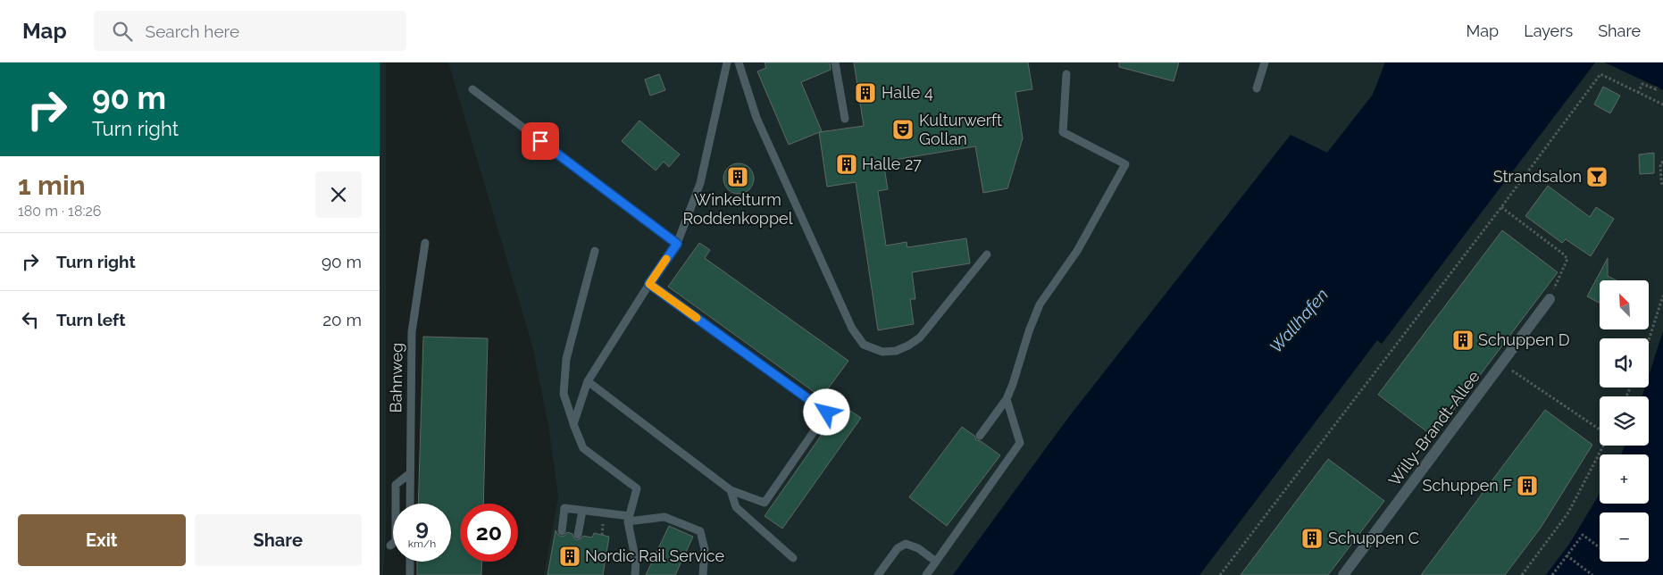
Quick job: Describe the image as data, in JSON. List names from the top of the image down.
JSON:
{
  "streets": {
    "street": ["Willy-Brandt-Allee"],
    "lane": ["Bahnweg"]
  },
  "water": ["Wallhafen"],
  "places": {
    "building": [
      "Halle 4",
      "Halle 27",
      "Winkelturm Roddenkoppel",
      "Schuppen D",
      "Schuppen F",
      "Schuppen C",
      "Nordic Rail Service"
    ],
    "theatre": ["Kulturwerft Gollan"],
    "bar": ["Strandsalon"]
  },
  "north": "top left",
  "page": {
    "header": "Map",
    "search": "Search here",
    "nav": ["Map", "Layers", "Share"],
    "turn": ["90 m", "Turn right"],
    "heading": ["1 min", "180 m · 18:26"],
    "list": [
      {
        "name": "Turn right",
        "value": "90 m"
      },
      {
        "name": "Turn left",
        "value": "20 m"
      }
    ],
    "map_buttons": ["+", "−"],
    "speed": "9 km/h",
    "limit": "20",
    "buttons": ["Exit", "Share"]
  }
}
